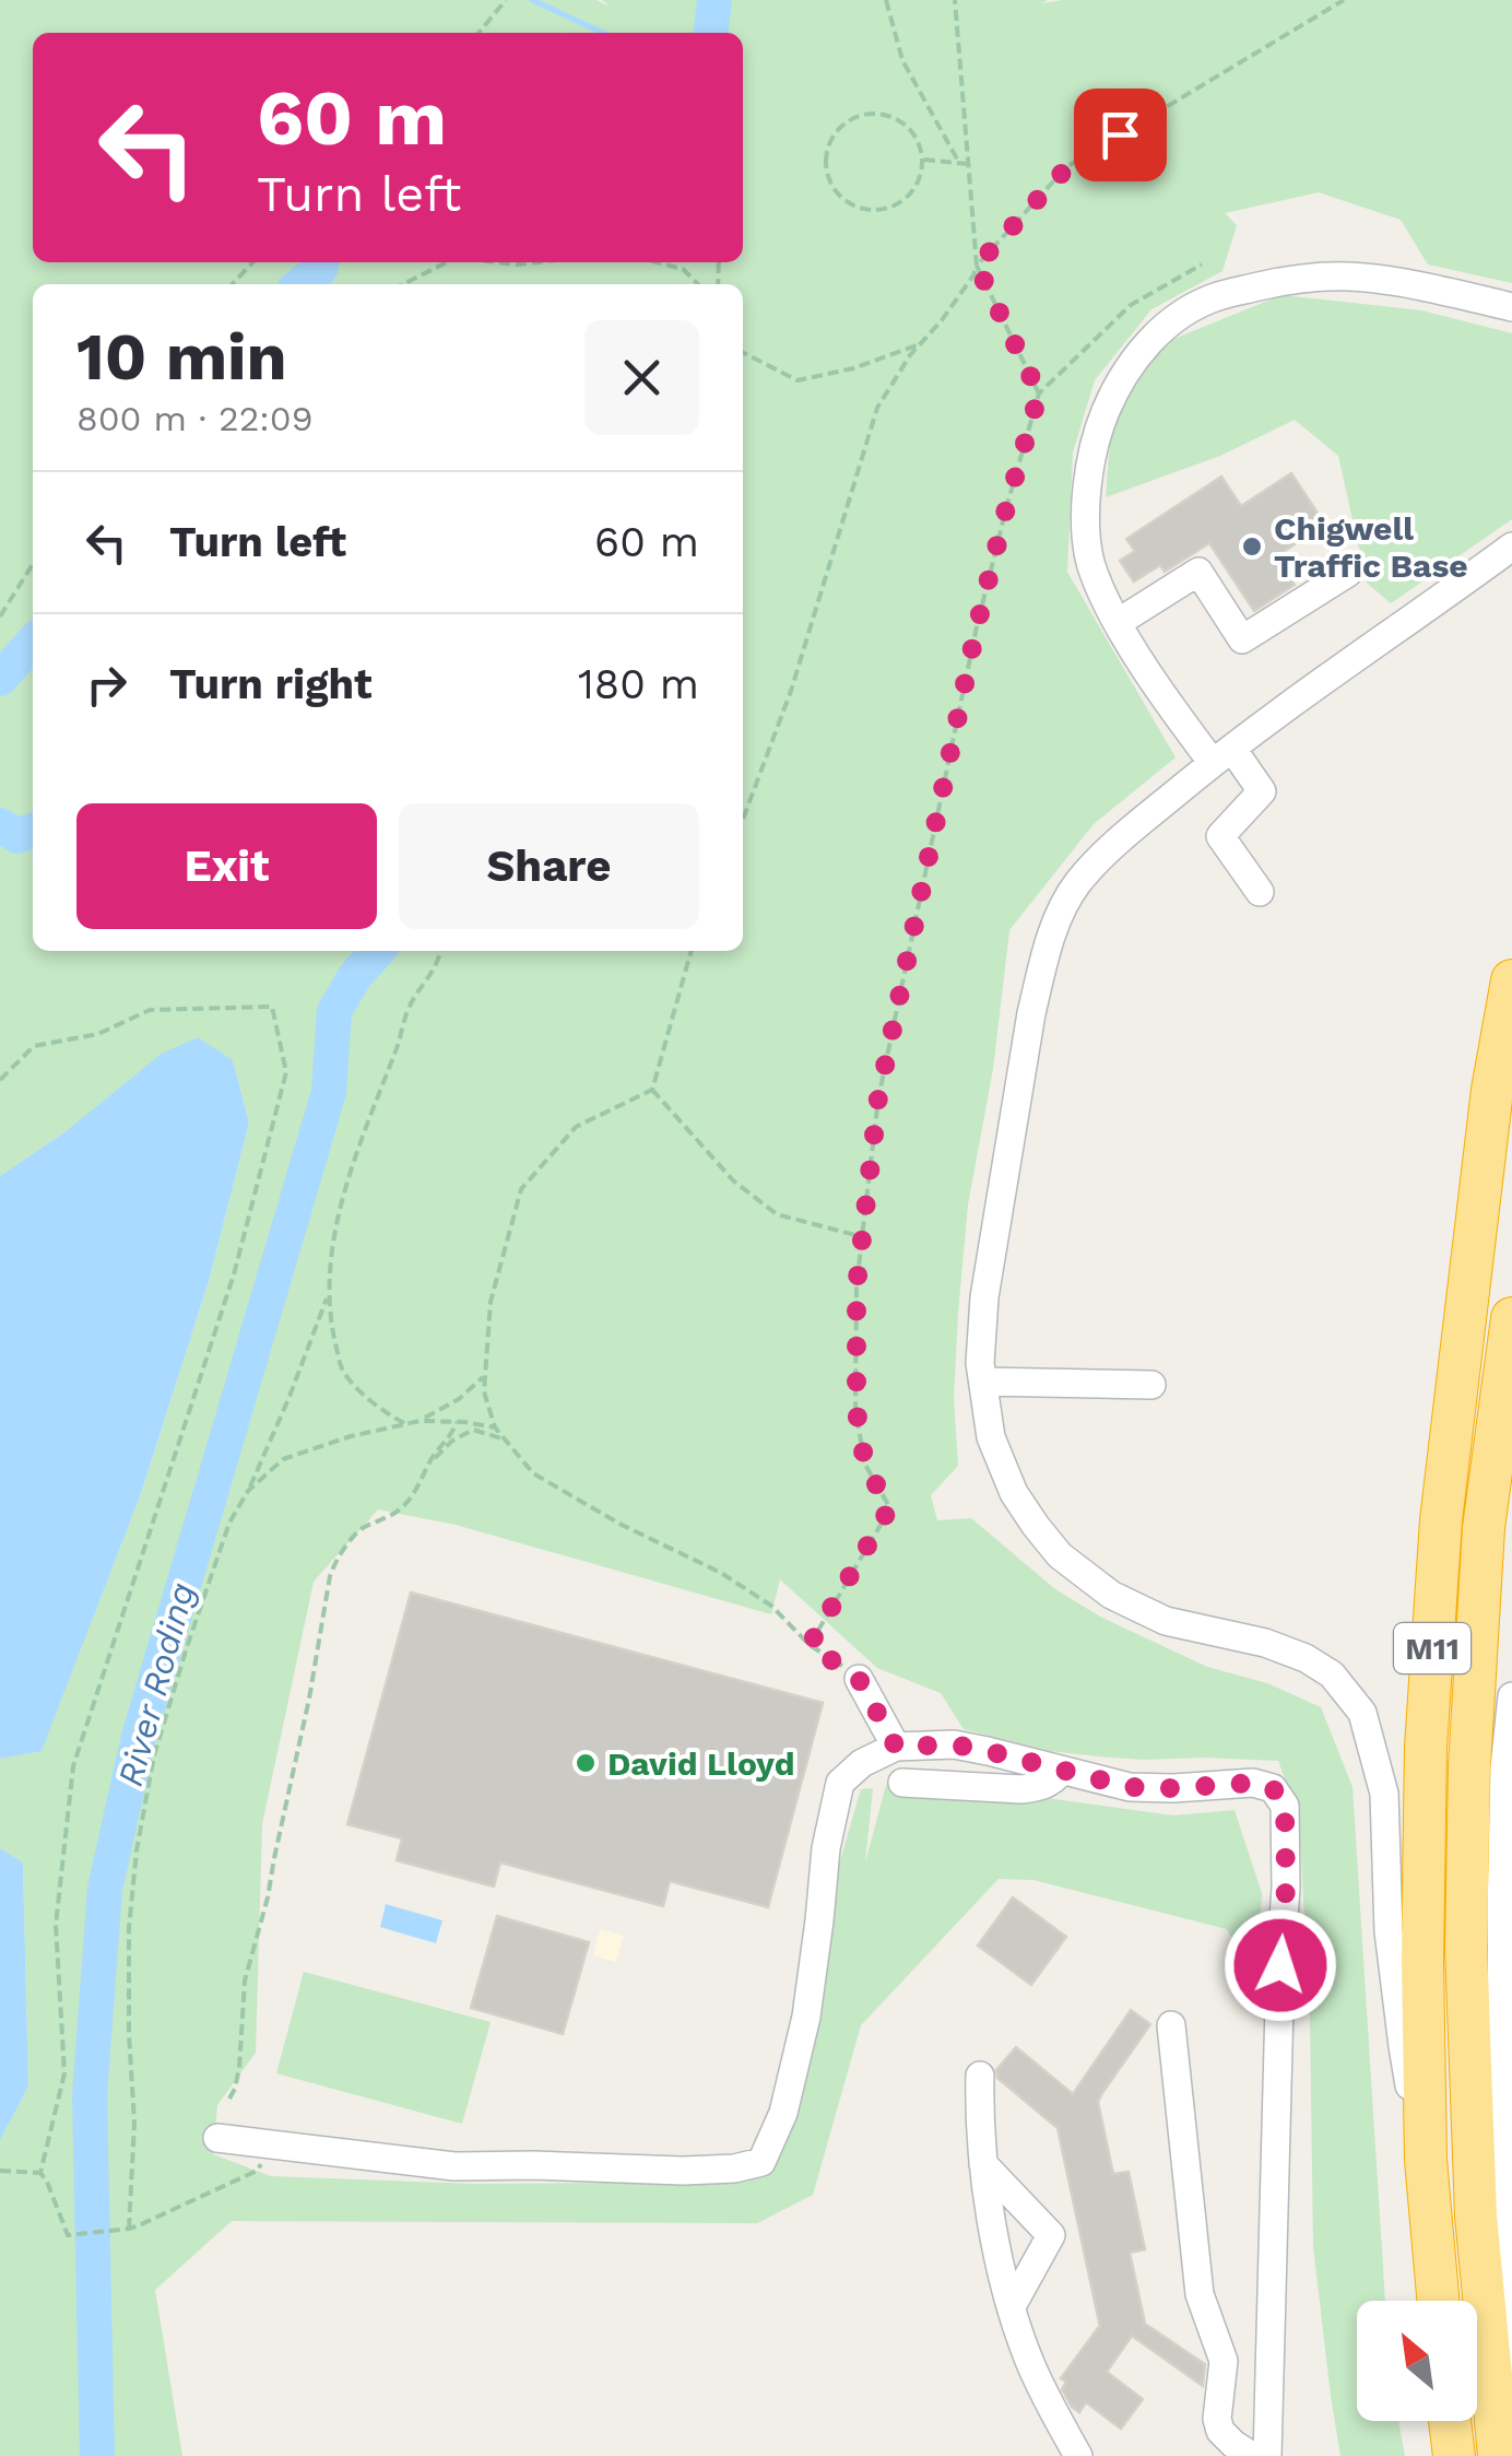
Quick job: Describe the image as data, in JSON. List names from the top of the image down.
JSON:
{
  "streets": {
    "highway": ["M11"]
  },
  "water": ["River Roding"],
  "places": ["Chigwell Traffic Base", "David Lloyd"],
  "north": "top left",
  "page": {
    "turn": ["60 m", "Turn left"],
    "heading": ["10 min", "800 m · 22:09"],
    "list": [
      {
        "name": "Turn left",
        "value": "60 m"
      },
      {
        "name": "Turn right",
        "value": "180 m"
      }
    ],
    "buttons": ["Exit", "Share"]
  }
}
